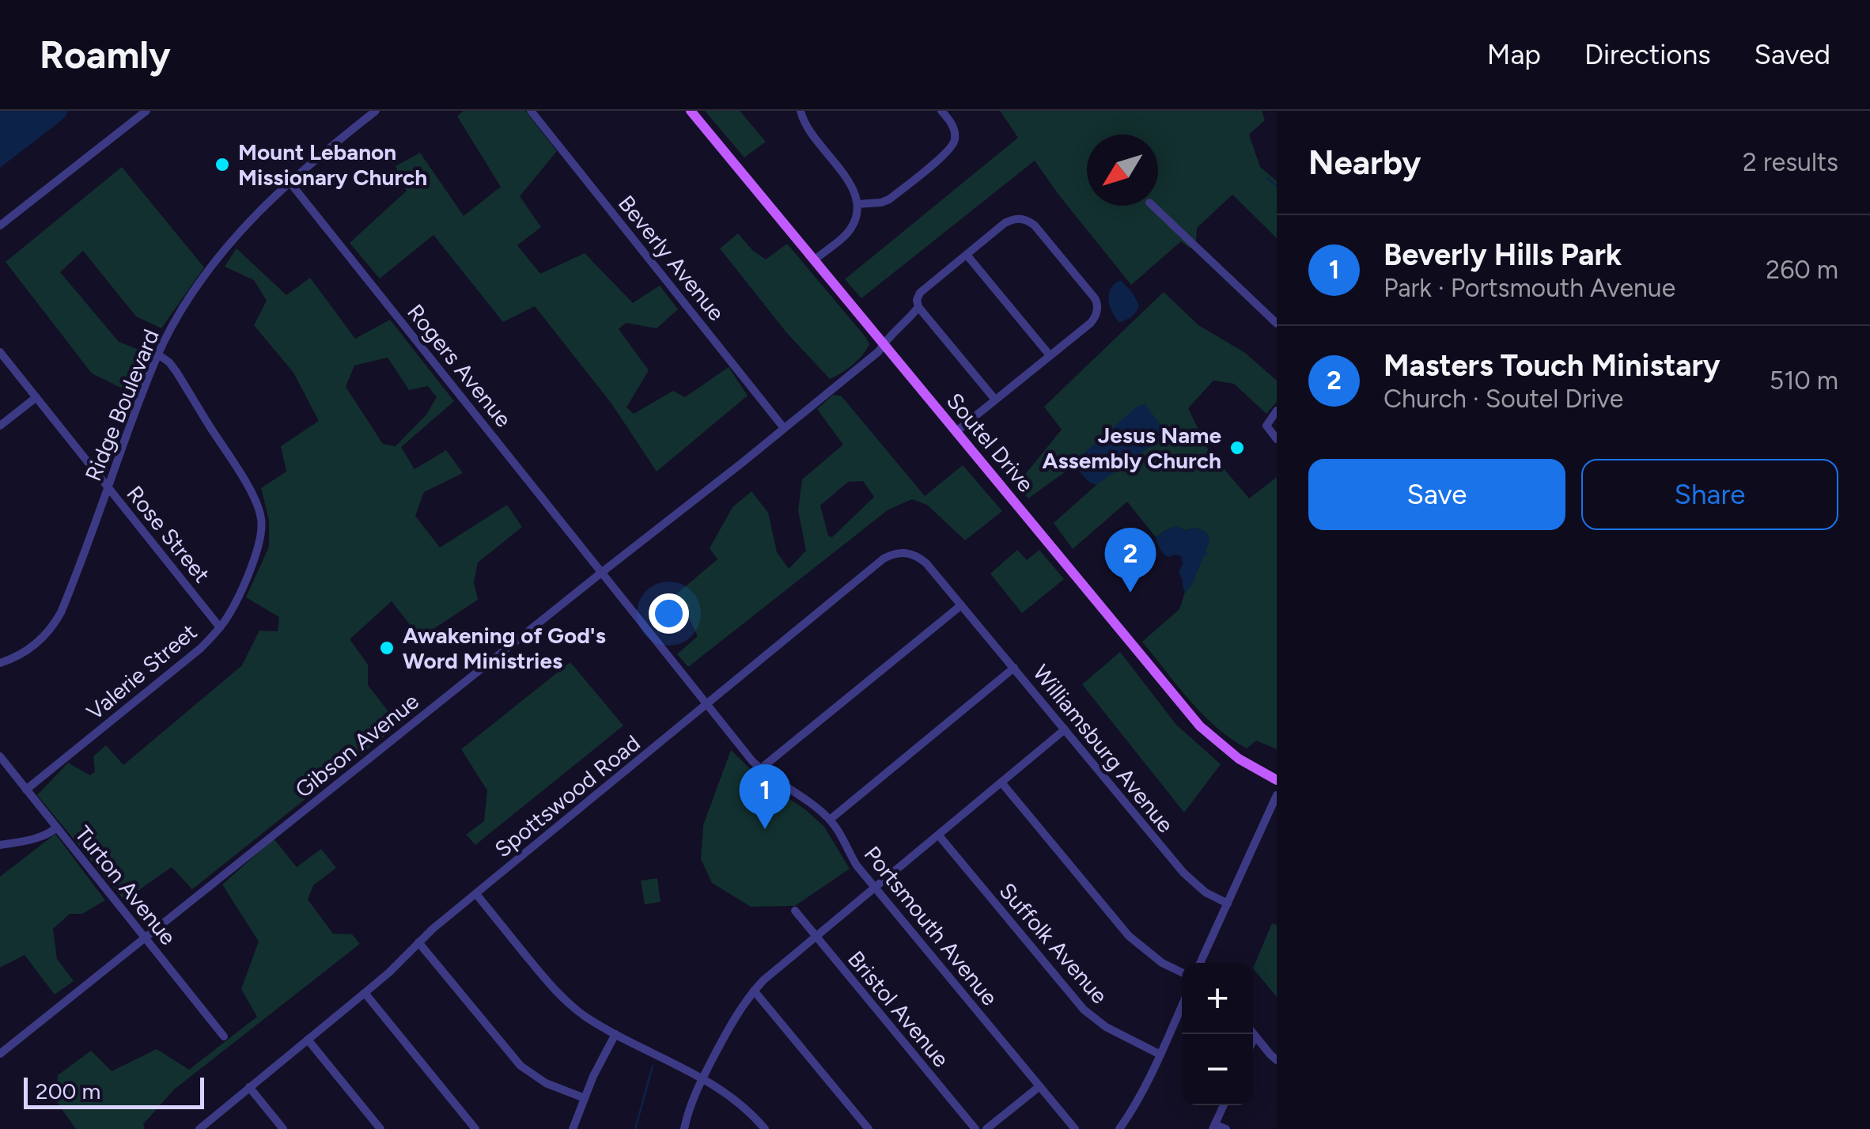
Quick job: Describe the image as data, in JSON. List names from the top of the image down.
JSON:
{
  "streets": {
    "main road": ["Soutel Drive"],
    "street": [
      "Beverly Avenue",
      "Rogers Avenue",
      "Ridge Boulevard",
      "Rose Street",
      "Valerie Street",
      "Gibson Avenue",
      "Williamsburg Avenue",
      "Spottswood Road",
      "Turton Avenue",
      "Portsmouth Avenue",
      "Suffolk Avenue",
      "Bristol Avenue"
    ]
  },
  "crossings": [
    ["Beverly Avenue", "Gibson Avenue"],
    ["Rogers Avenue", "Ridge Boulevard"],
    ["Rogers Avenue", "Gibson Avenue"],
    ["Rogers Avenue", "Portsmouth Avenue"],
    ["Ridge Boulevard", "Rose Street"],
    ["Ridge Boulevard", "Valerie Street"],
    ["Soutel Drive", "Gibson Avenue"],
    ["Rose Street", "Valerie Street"],
    ["Valerie Street", "Turton Avenue"],
    ["Gibson Avenue", "Turton Avenue"],
    ["Gibson Avenue", "Portsmouth Avenue"],
    ["Williamsburg Avenue", "Spottswood Road"],
    ["Spottswood Road", "Portsmouth Avenue"]
  ],
  "places": ["Mount Lebanon Missionary Church", "Jesus Name Assembly Church", "Awakening of God's Word Ministries"],
  "scale_bar": "200 m",
  "north": "bottom left",
  "page": {
    "header": "Roamly",
    "nav": ["Map", "Directions", "Saved"],
    "heading": ["Nearby", "2 results"],
    "list": [
      {
        "mark": "1",
        "name": "Beverly Hills Park",
        "note": "Park · Portsmouth Avenue",
        "value": "260 m"
      },
      {
        "mark": "2",
        "name": "Masters Touch Ministary",
        "note": "Church · Soutel Drive",
        "value": "510 m"
      }
    ],
    "buttons": ["Save", "Share"],
    "pins": ["2", "1"],
    "map_buttons": ["+", "−"],
    "scale": "200 m"
  }
}
